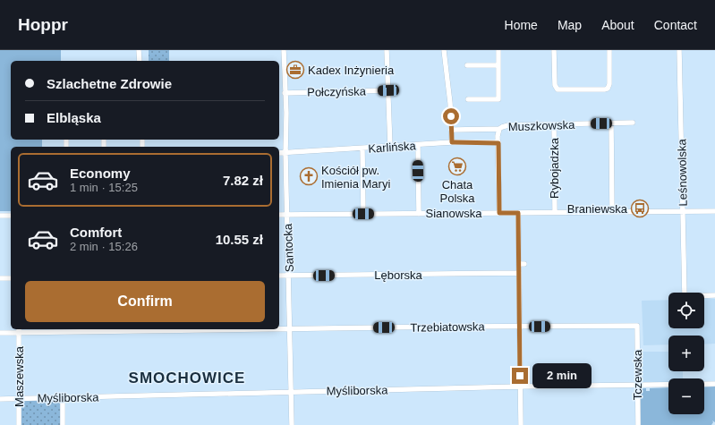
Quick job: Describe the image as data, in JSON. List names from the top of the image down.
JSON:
{
  "streets": {
    "street": [
      "Połczyńska",
      "Muszkowska",
      "Karlińska",
      "Rybojadzka",
      "Leśnowolska",
      "Sianowska",
      "Santocka",
      "Lęborska",
      "Trzebiatowska",
      "Tczewska",
      "Maszewska",
      "Myśliborska"
    ]
  },
  "crossings": [
    ["Połczyńska", "Santocka"],
    ["Muszkowska", "Rybojadzka"],
    ["Karlińska", "Santocka"],
    ["Rybojadzka", "Sianowska"],
    ["Leśnowolska", "Sianowska"],
    ["Sianowska", "Santocka"],
    ["Santocka", "Lęborska"],
    ["Santocka", "Trzebiatowska"],
    ["Santocka", "Myśliborska"],
    ["Trzebiatowska", "Tczewska"],
    ["Trzebiatowska", "Maszewska"],
    ["Tczewska", "Myśliborska"],
    ["Maszewska", "Myśliborska"]
  ],
  "districts": ["SMOCHOWICE"],
  "places": {
    "office": ["Kadex Inżynieria"],
    "supermarket": ["Chata Polska"],
    "church": ["Kościół pw. Imienia Maryi"],
    "bus stop": ["Braniewska"]
  },
  "page": {
    "header": "Hoppr",
    "nav": [
      "Home",
      "Map",
      "About",
      "Contact"
    ],
    "banner": ["Szlachetne Zdrowie", "Elbląska"],
    "list": [
      {
        "name": "Economy",
        "note": "1 min · 15:25",
        "value": "7.82 zł"
      },
      {
        "name": "Comfort",
        "note": "2 min · 15:26",
        "value": "10.55 zł"
      }
    ],
    "buttons": "Confirm",
    "map_buttons": ["+", "−"],
    "bubble": "2 min"
  }
}
